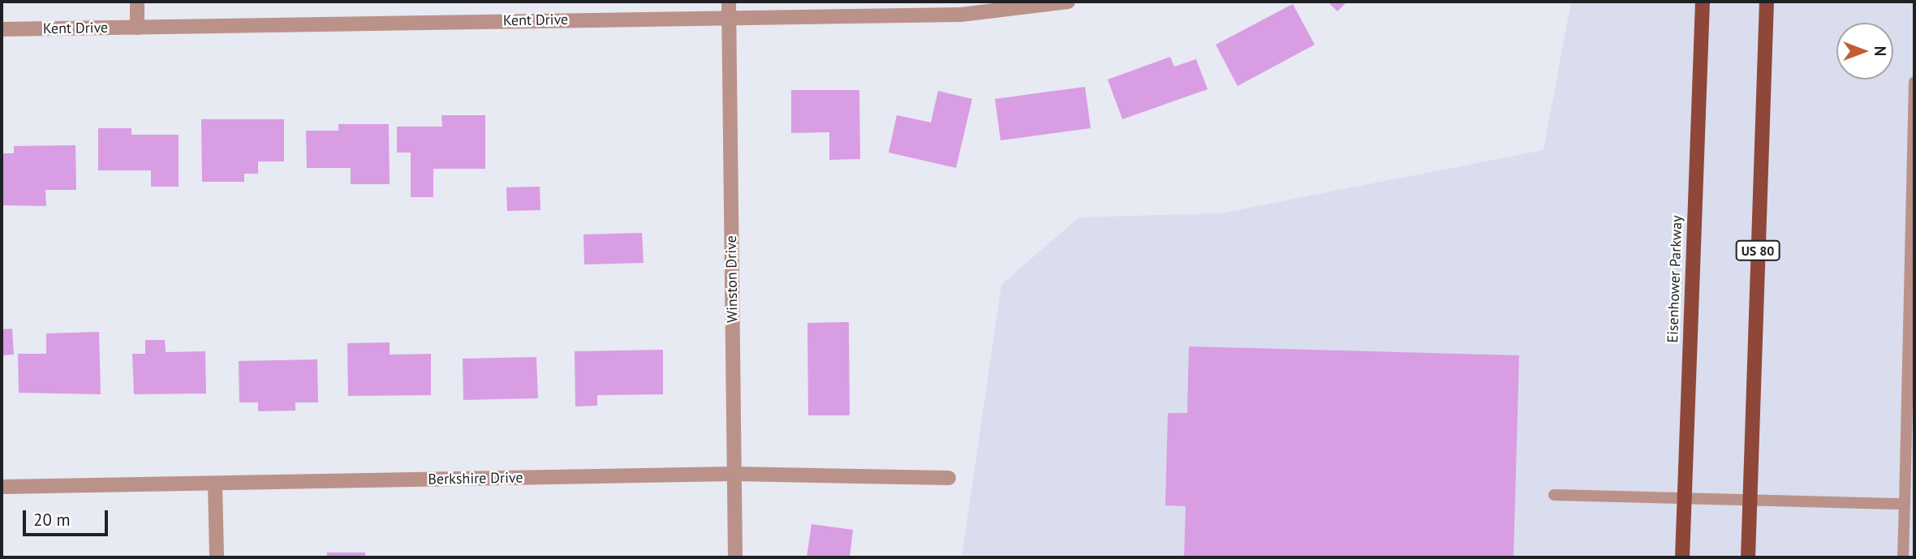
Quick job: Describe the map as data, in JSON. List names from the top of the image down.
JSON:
{
  "streets": {
    "main road": ["US 80", "Eisenhower Parkway"],
    "street": ["Kent Drive", "Winston Drive", "Berkshire Drive"]
  },
  "crossings": [
    ["Kent Drive", "Winston Drive"],
    ["Winston Drive", "Berkshire Drive"]
  ],
  "scale_bar": "20 m",
  "north": "right"
}
